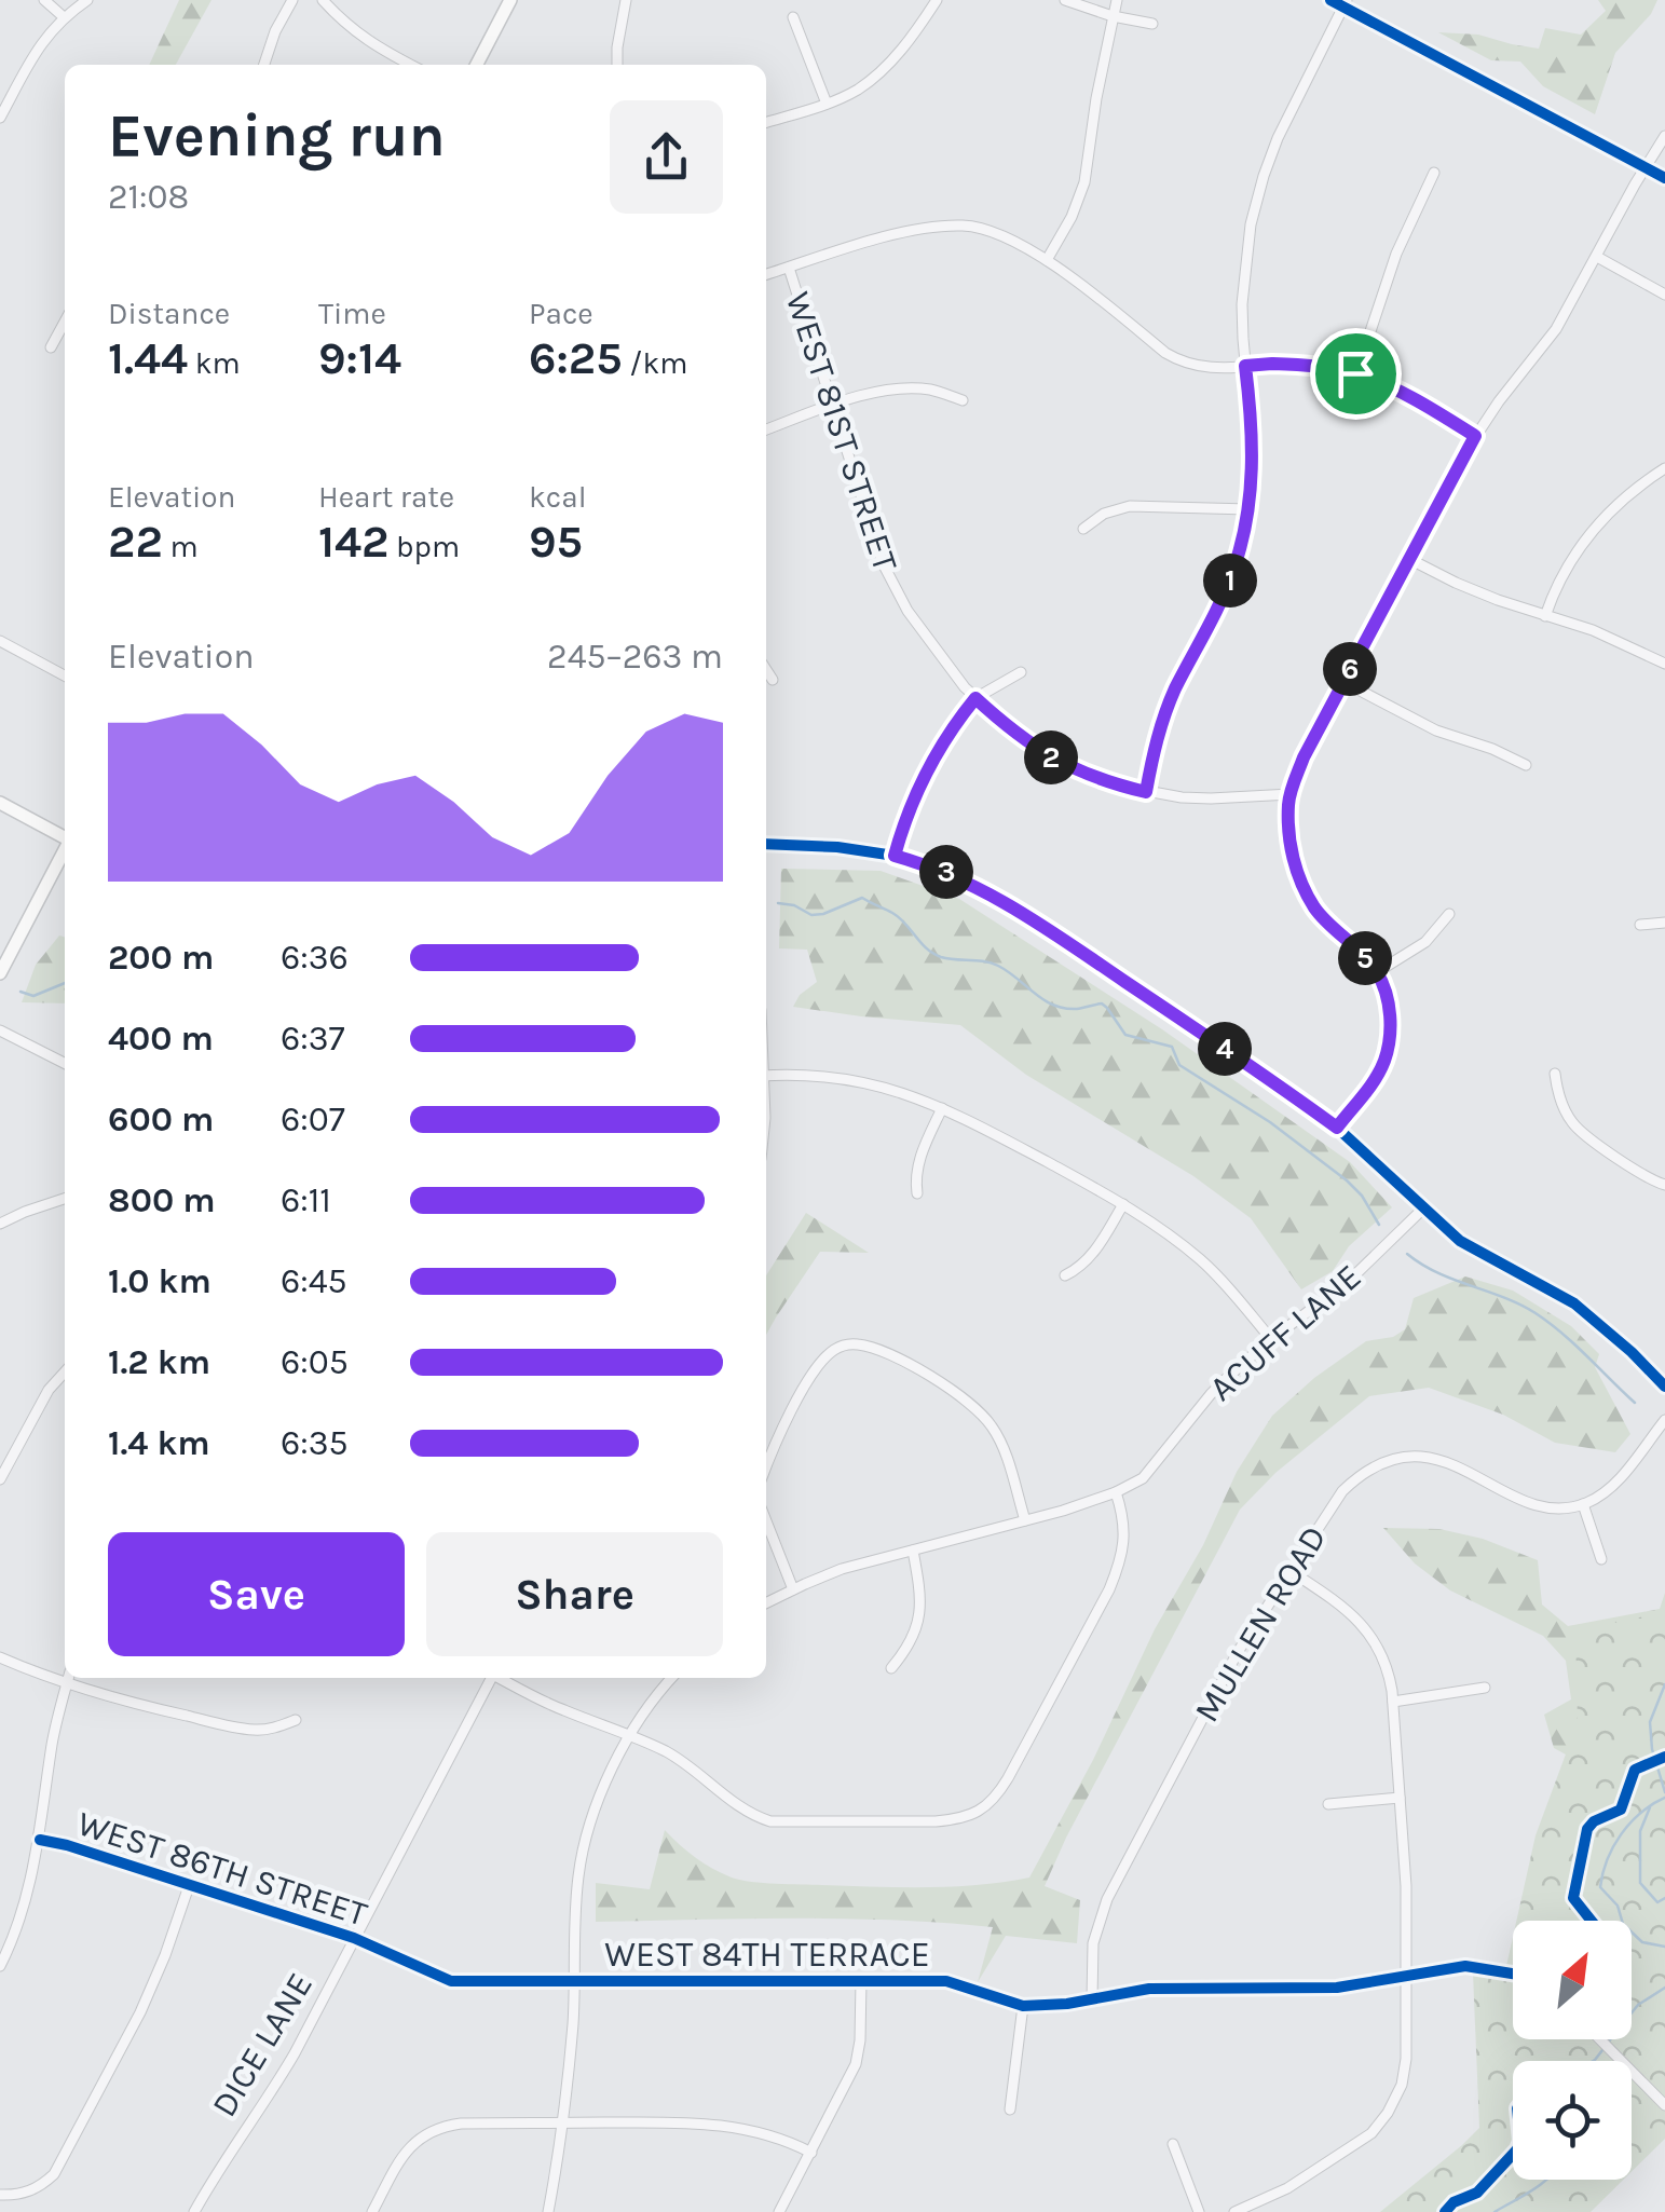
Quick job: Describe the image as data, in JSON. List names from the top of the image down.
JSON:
{
  "streets": {
    "street": [
      "WEST 81ST STREET",
      "ACUFF LANE",
      "MULLEN ROAD",
      "WEST 86TH STREET",
      "WEST 84TH TERRACE",
      "DICE LANE"
    ]
  },
  "crossings": [
    ["MULLEN ROAD", "WEST 84TH TERRACE"],
    ["WEST 86TH STREET", "WEST 84TH TERRACE"],
    ["WEST 86TH STREET", "DICE LANE"]
  ],
  "north": "top right",
  "page": {
    "heading": ["Evening run", "21:08"],
    "stats": [
      ["Distance", "1.44 km"],
      ["Time", "9:14"],
      ["Pace", "6:25 /km"],
      ["Elevation", "22 m"],
      ["Heart rate", "142 bpm"],
      ["kcal", "95"]
    ],
    "pins": [
      "1",
      "6",
      "2",
      "3",
      "5",
      "4"
    ],
    "chart": ["Elevation", "245–263 m"],
    "list": [
      {
        "name": "200 m",
        "note": "6:36"
      },
      {
        "name": "400 m",
        "note": "6:37"
      },
      {
        "name": "600 m",
        "note": "6:07"
      },
      {
        "name": "800 m",
        "note": "6:11"
      },
      {
        "name": "1.0 km",
        "note": "6:45"
      },
      {
        "name": "1.2 km",
        "note": "6:05"
      },
      {
        "name": "1.4 km",
        "note": "6:35"
      }
    ],
    "buttons": ["Save", "Share"]
  }
}
